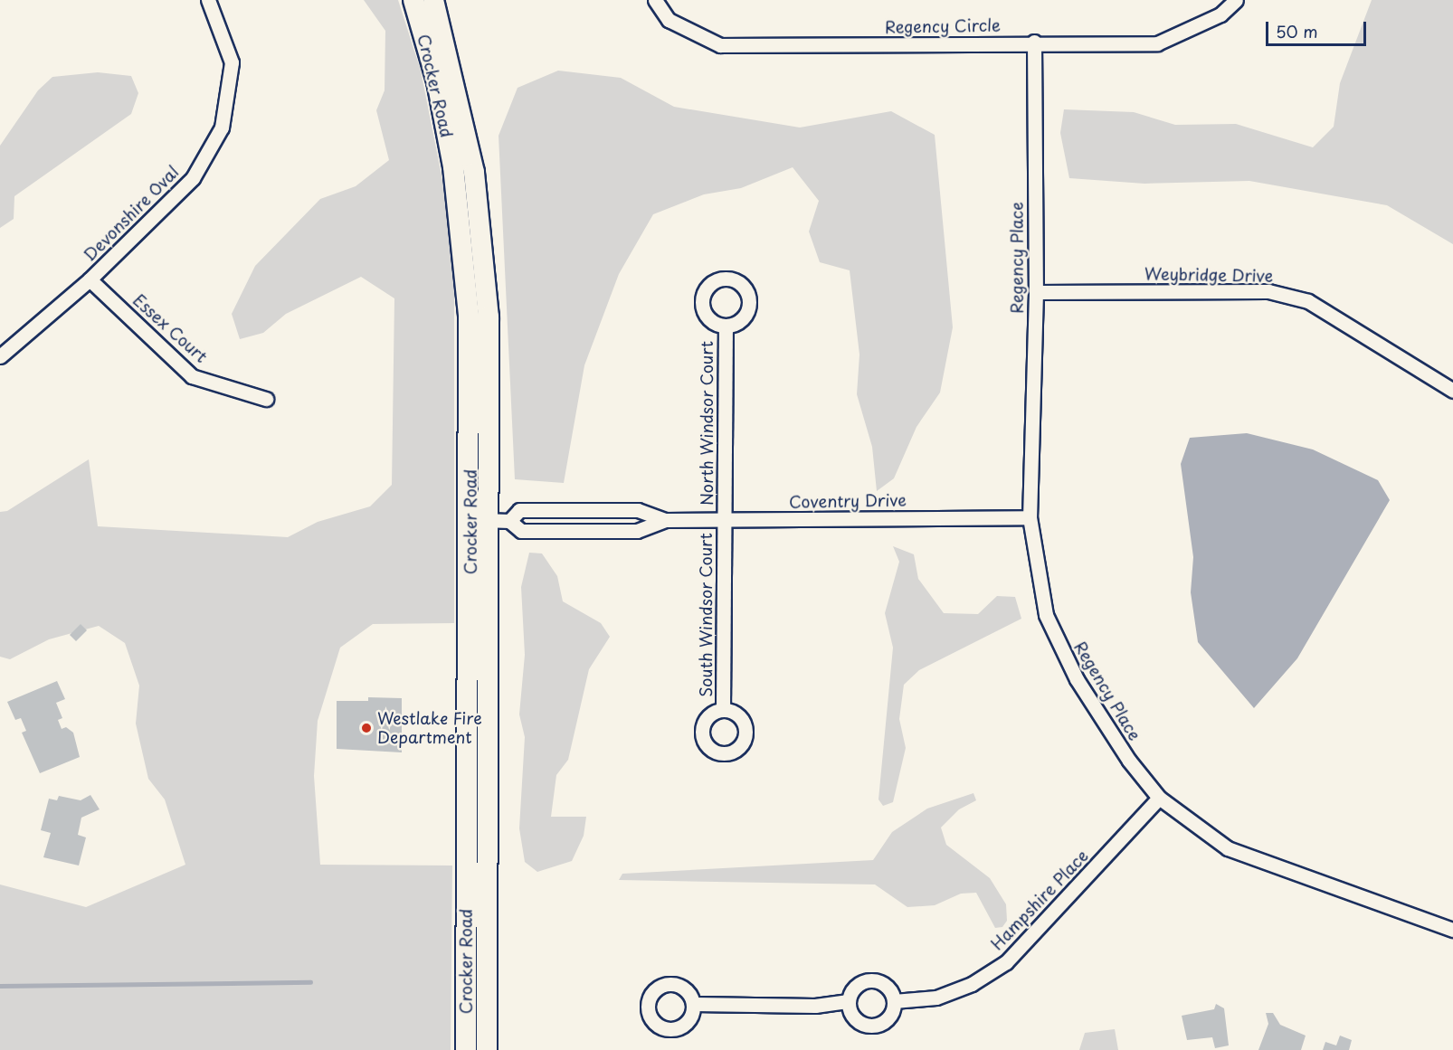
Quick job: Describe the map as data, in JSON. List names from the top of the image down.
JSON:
{
  "streets": {
    "main road": ["Crocker Road"],
    "street": [
      "Regency Circle",
      "Devonshire Oval",
      "Regency Place",
      "Weybridge Drive",
      "Essex Court",
      "North Windsor Court",
      "Coventry Drive",
      "South Windsor Court",
      "Hampshire Place"
    ]
  },
  "crossings": [
    ["Regency Circle", "Regency Place"],
    ["Crocker Road", "Coventry Drive"],
    ["Devonshire Oval", "Essex Court"],
    ["Regency Place", "Weybridge Drive"],
    ["Regency Place", "Coventry Drive"],
    ["Regency Place", "Hampshire Place"],
    ["North Windsor Court", "Coventry Drive"],
    ["North Windsor Court", "South Windsor Court"],
    ["Coventry Drive", "South Windsor Court"]
  ],
  "places": ["Westlake Fire Department"],
  "scale_bar": "50 m"
}
